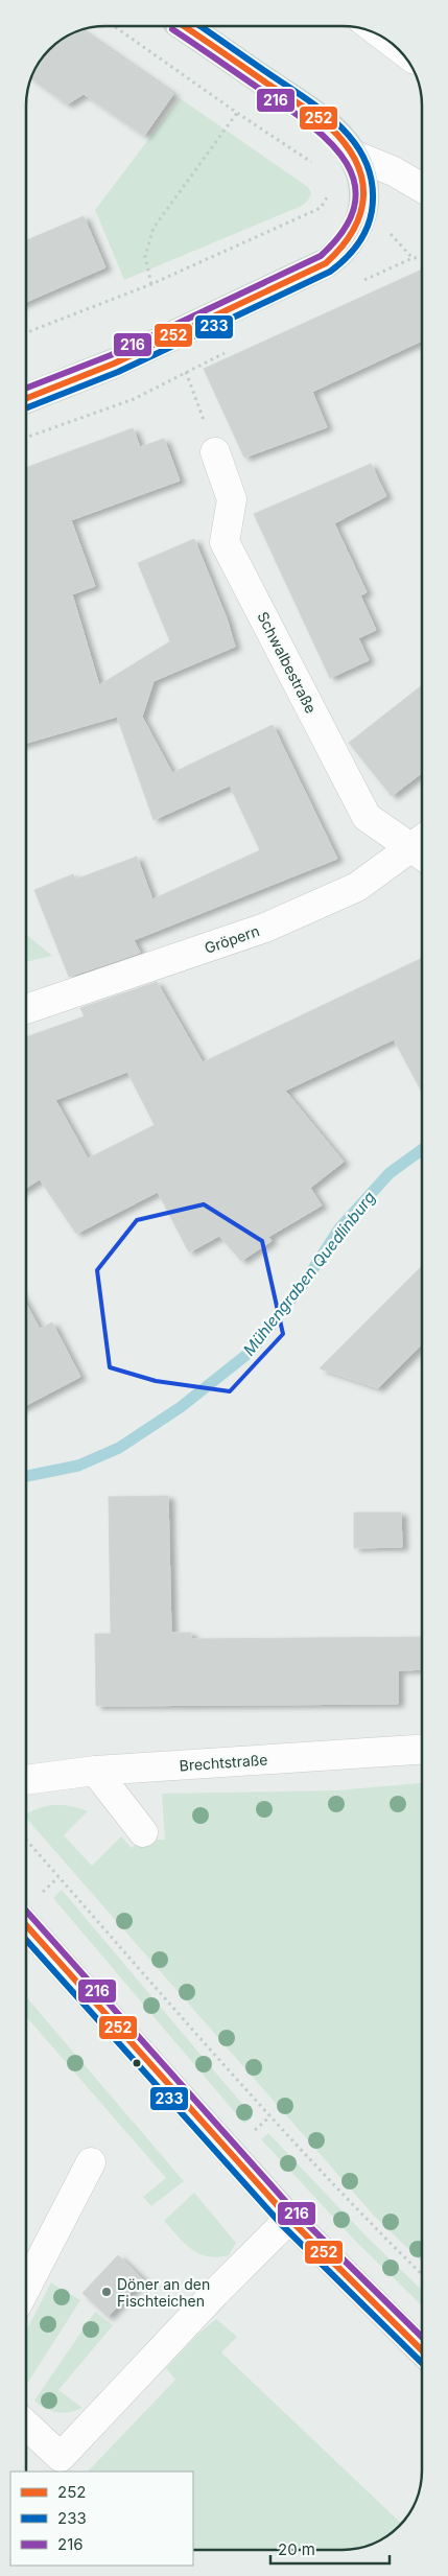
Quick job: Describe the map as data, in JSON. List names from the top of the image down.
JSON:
{
  "streets": {
    "street": ["Schwalbestraße", "Gröpern", "Brechtstraße"]
  },
  "water": ["Mühlengraben Quedlinburg"],
  "places": ["Döner an den Fischteichen"],
  "lines": ["transit line 252", "transit line 233", "transit line 216"],
  "legend": ["252", "233", "216"],
  "scale_bar": "20 m"
}
